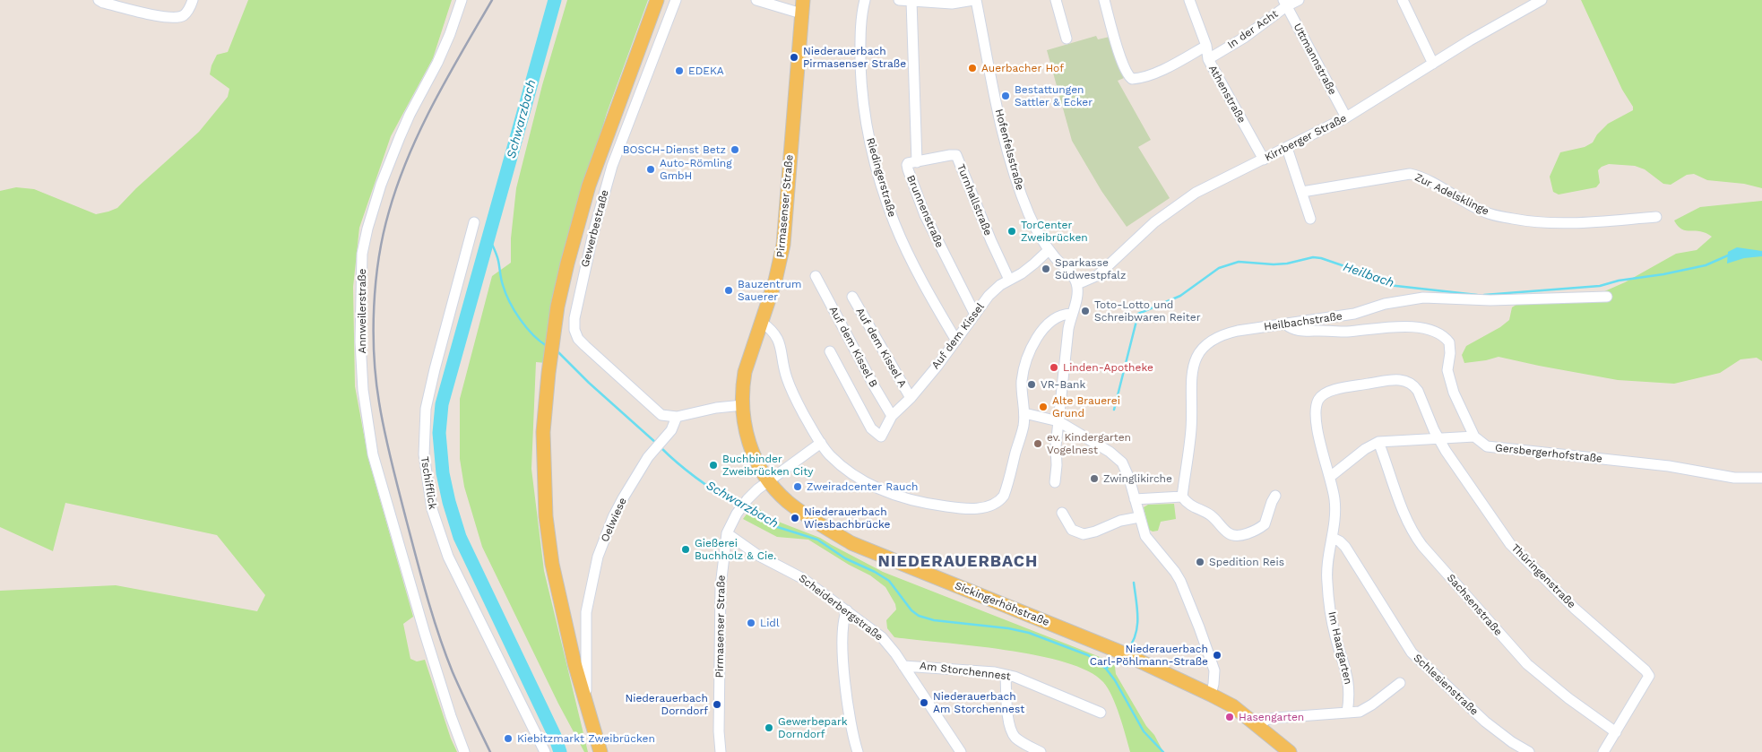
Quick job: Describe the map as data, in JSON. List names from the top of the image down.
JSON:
{
  "streets": {
    "main road": ["Pirmasenser Straße", "Sickingerhöhstraße"],
    "street": [
      "In der Acht",
      "Uttmannstraße",
      "Athenstraße",
      "Kirrberger Straße",
      "Hofenfelsstraße",
      "Riedingerstraße",
      "Zur Adelsklinge",
      "Turnhallstraße",
      "Brunnenstraße",
      "Gewerbestraße",
      "Annweilerstraße",
      "Heilbachstraße",
      "Auf dem Kissel",
      "Auf dem Kissel B",
      "Auf dem Kissel A",
      "Gersbergerhofstraße",
      "Tschifflick",
      "Oelwiese",
      "Thüringenstraße",
      "Sachsenstraße",
      "Scheiderbergstraße",
      "Im Haargarten",
      "Am Storchennest",
      "Schlesienstraße"
    ]
  },
  "crossings": [
    ["In der Acht", "Uttmannstraße"],
    ["In der Acht", "Athenstraße"],
    ["Uttmannstraße", "Kirrberger Straße"],
    ["Athenstraße", "Kirrberger Straße"],
    ["Kirrberger Straße", "Hofenfelsstraße"],
    ["Hofenfelsstraße", "Auf dem Kissel"],
    ["Riedingerstraße", "Auf dem Kissel"],
    ["Turnhallstraße", "Brunnenstraße"],
    ["Turnhallstraße", "Auf dem Kissel"],
    ["Pirmasenser Straße", "Sickingerhöhstraße"],
    ["Pirmasenser Straße", "Scheiderbergstraße"],
    ["Brunnenstraße", "Auf dem Kissel"],
    ["Gewerbestraße", "Oelwiese"],
    ["Auf dem Kissel", "Auf dem Kissel B"],
    ["Auf dem Kissel", "Auf dem Kissel A"],
    ["Thüringenstraße", "Sachsenstraße"],
    ["Thüringenstraße", "Im Haargarten"],
    ["Scheiderbergstraße", "Am Storchennest"],
    ["Im Haargarten", "Schlesienstraße"]
  ],
  "districts": ["NIEDERAUERBACH"],
  "water": ["Schwarzbach", "Heilbach"],
  "places": [
    "Niederauerbach Pirmasenser Straße",
    "Auerbacher Hof",
    "EDEKA",
    "Bestattungen Sattler & Ecker",
    "BOSCH-Dienst Betz",
    "Auto-Römling GmbH",
    "TorCenter Zweibrücken",
    "Sparkasse Südwestpfalz",
    "Bauzentrum Sauerer",
    "Toto-Lotto und Schreibwaren Reiter",
    "Linden-Apotheke",
    "VR-Bank",
    "Alte Brauerei Grund",
    "ev. Kindergarten Vogelnest",
    "Buchbinder Zweibrücken City",
    "Zwinglikirche",
    "Zweiradcenter Rauch",
    "Niederauerbach Wiesbachbrücke",
    "Gießerei Buchholz & Cie.",
    "Spedition Reis",
    "Lidl",
    "Niederauerbach Carl-Pöhlmann-Straße",
    "Niederauerbach Am Storchennest",
    "Niederauerbach Dorndorf",
    "Hasengarten",
    "Gewerbepark Dorndorf",
    "Kiebitzmarkt Zweibrücken"
  ]
}
